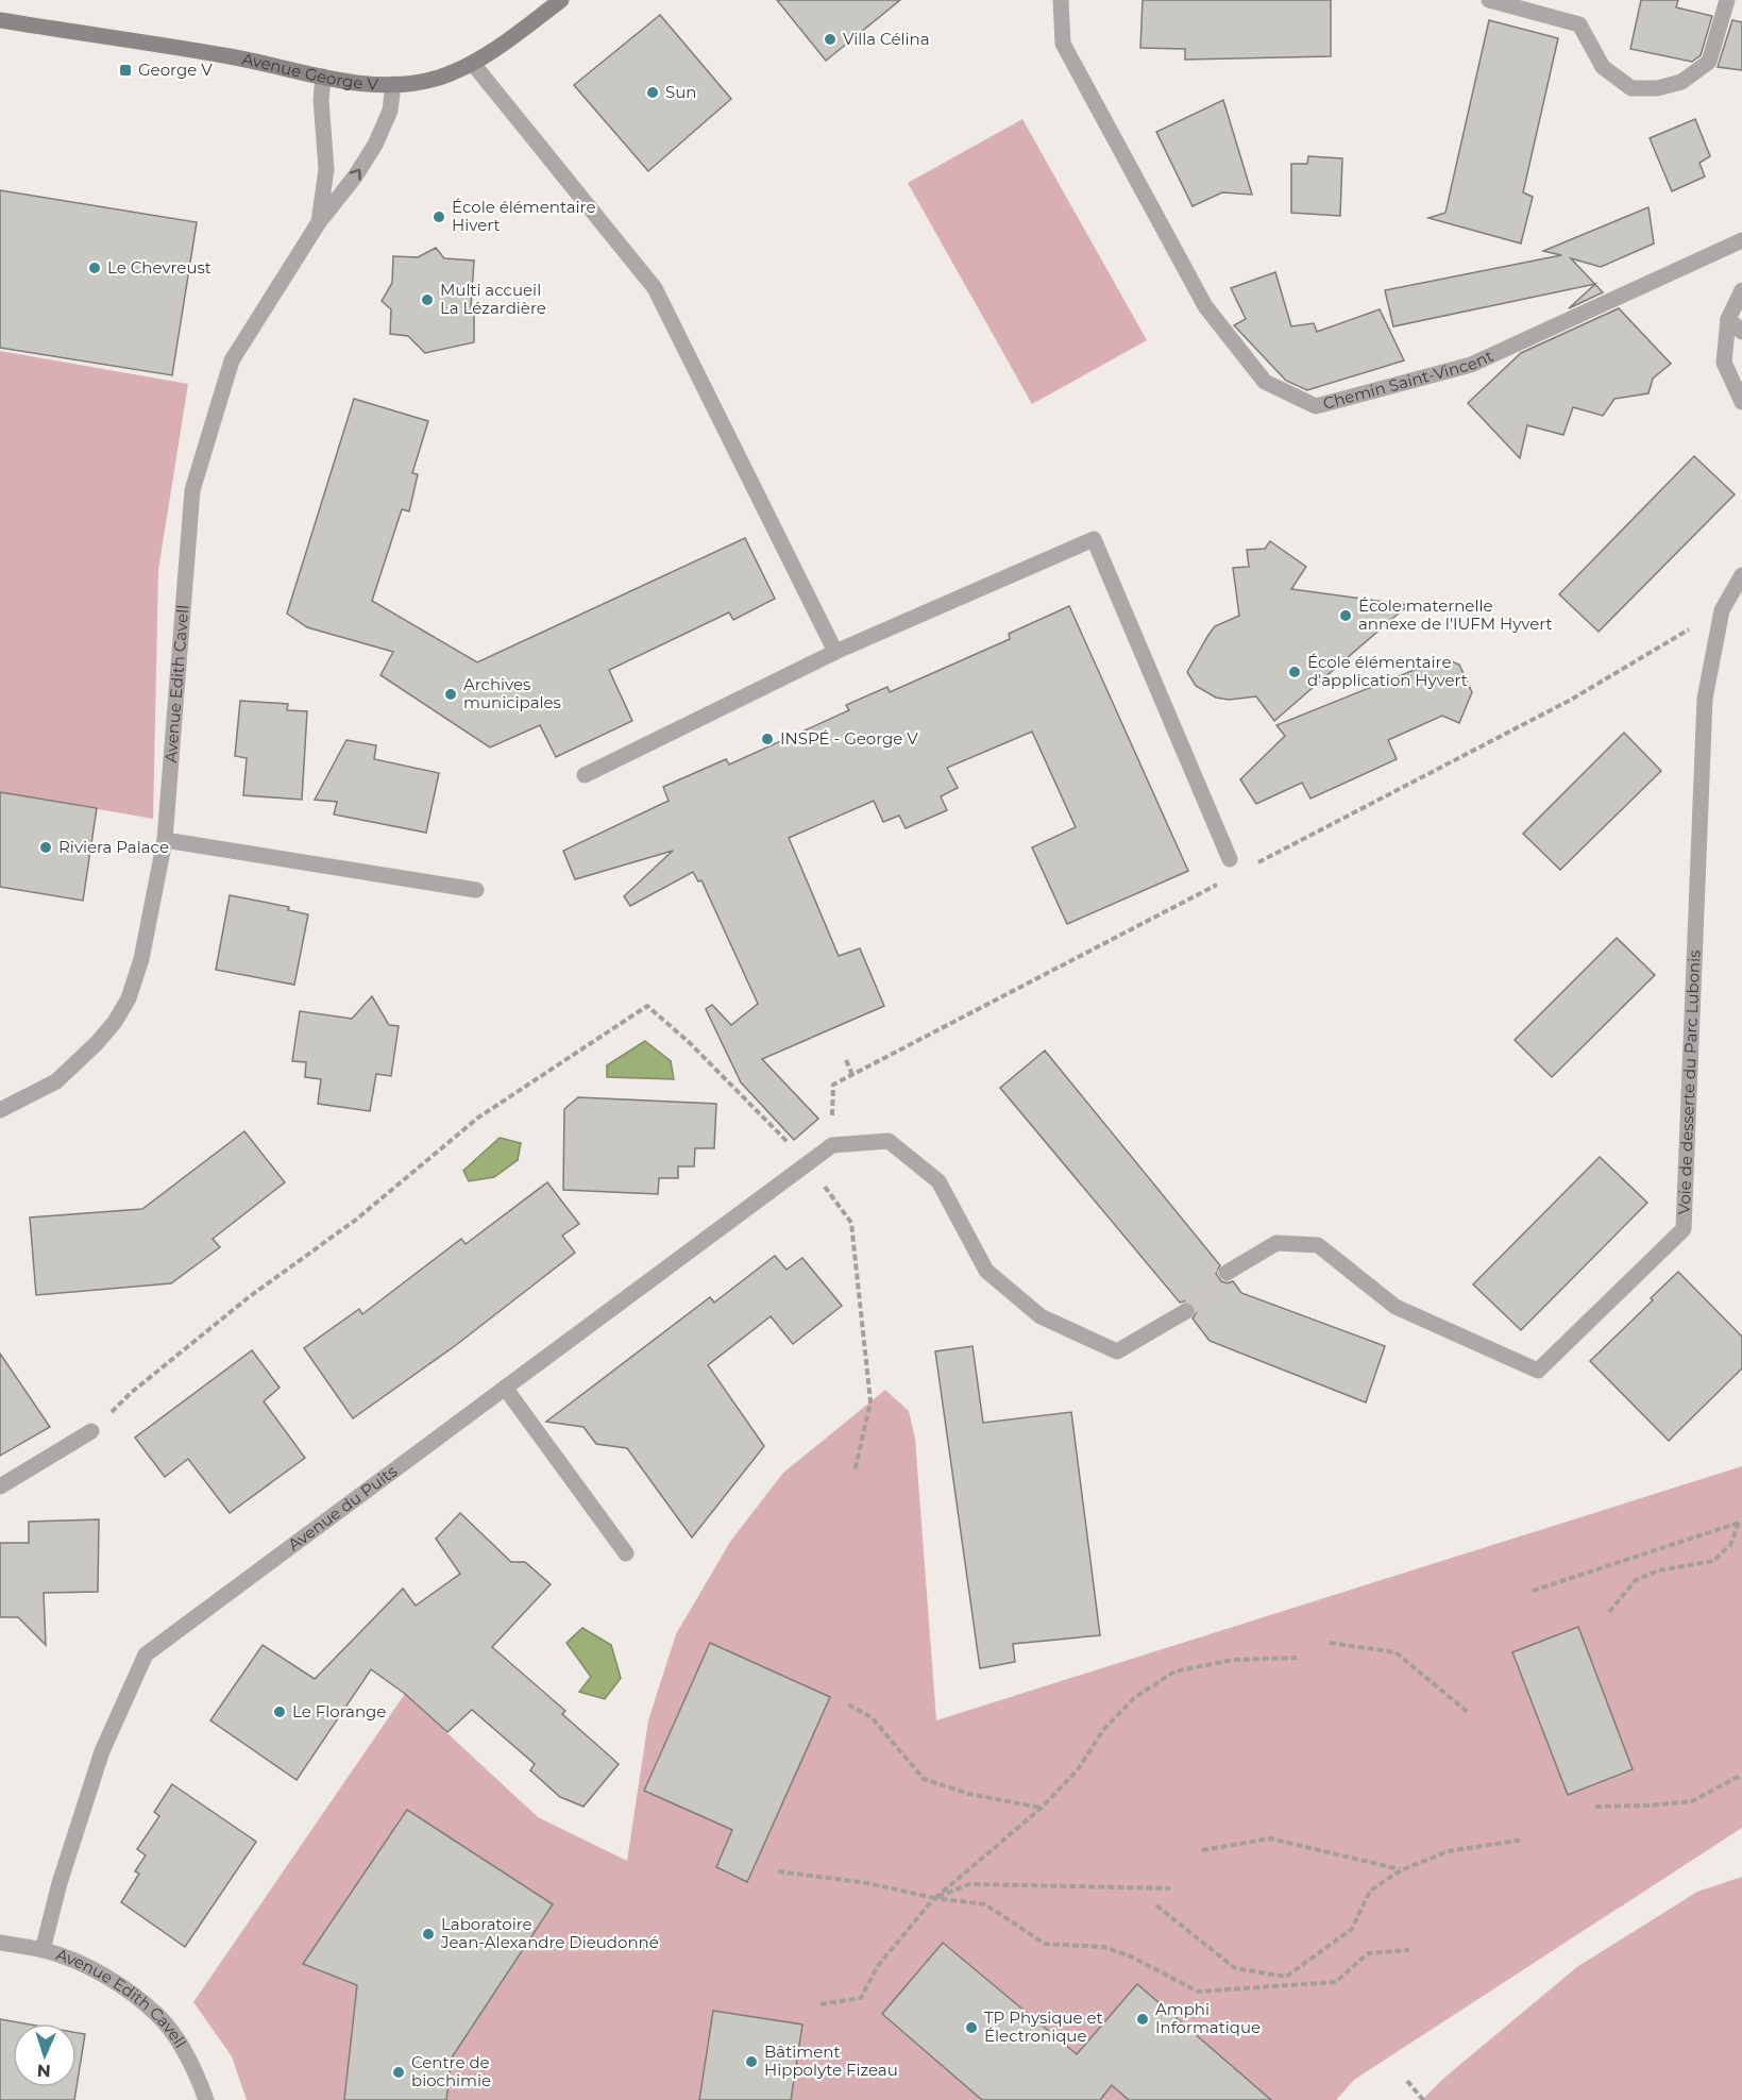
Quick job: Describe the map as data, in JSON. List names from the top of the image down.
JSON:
{
  "streets": {
    "street": [
      "Avenue George V",
      "Chemin Saint-Vincent",
      "Avenue Edith Cavell",
      "Voie de desserte du Parc Lubonis",
      "Avenue du Puits"
    ]
  },
  "crossings": [
    ["Avenue George V", "Avenue Edith Cavell"],
    ["Avenue Edith Cavell", "Avenue du Puits"]
  ],
  "places": {
    "other": [
      "Villa Célina",
      "Sun",
      "École élémentaire Hivert",
      "Le Chevreust",
      "Multi accueil La Lézardière",
      "École maternelle annexe de l'IUFM Hyvert",
      "École élémentaire d'application Hyvert",
      "Archives municipales",
      "INSPÉ - George V",
      "Riviera Palace",
      "Le Florange",
      "Laboratoire Jean-Alexandre Dieudonné",
      "Amphi Informatique",
      "TP Physique et Électronique",
      "Bâtiment Hippolyte Fizeau",
      "Centre de biochimie"
    ],
    "transit": ["George V"]
  },
  "north": "bottom"
}
